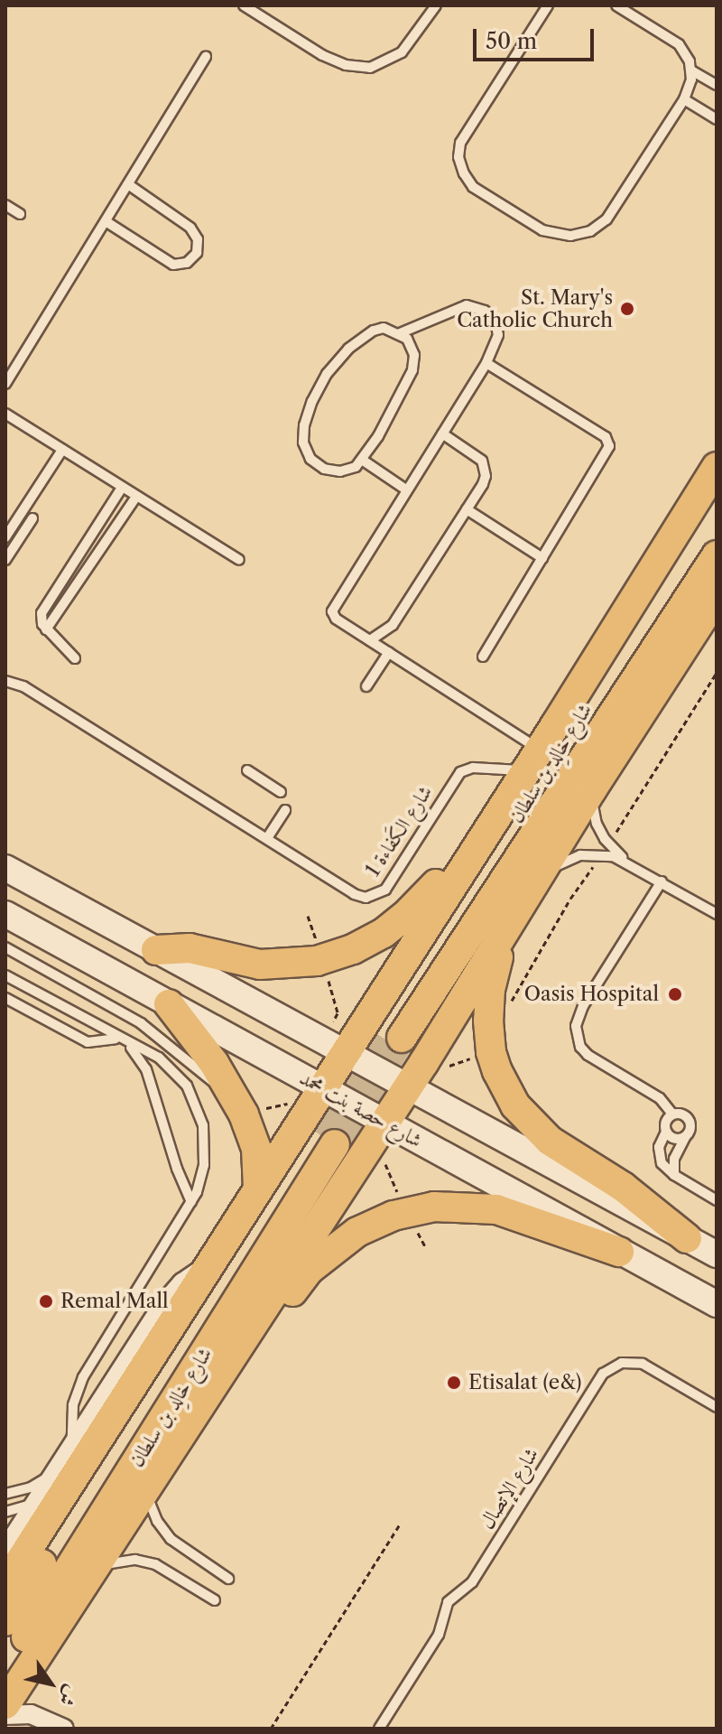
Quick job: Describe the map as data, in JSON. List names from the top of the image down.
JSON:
{
  "streets": {
    "main road": ["شارع خالِد بن سلطان", "شارع حصة بنت محمد"],
    "lane": ["شارع الكَفاءة 1", "شارع الإتصال"]
  },
  "places": [
    "St. Mary's Catholic Church",
    "Oasis Hospital",
    "Remal Mall",
    "Etisalat (e&)"
  ],
  "scale_bar": "50 m",
  "north": "bottom right"
}
